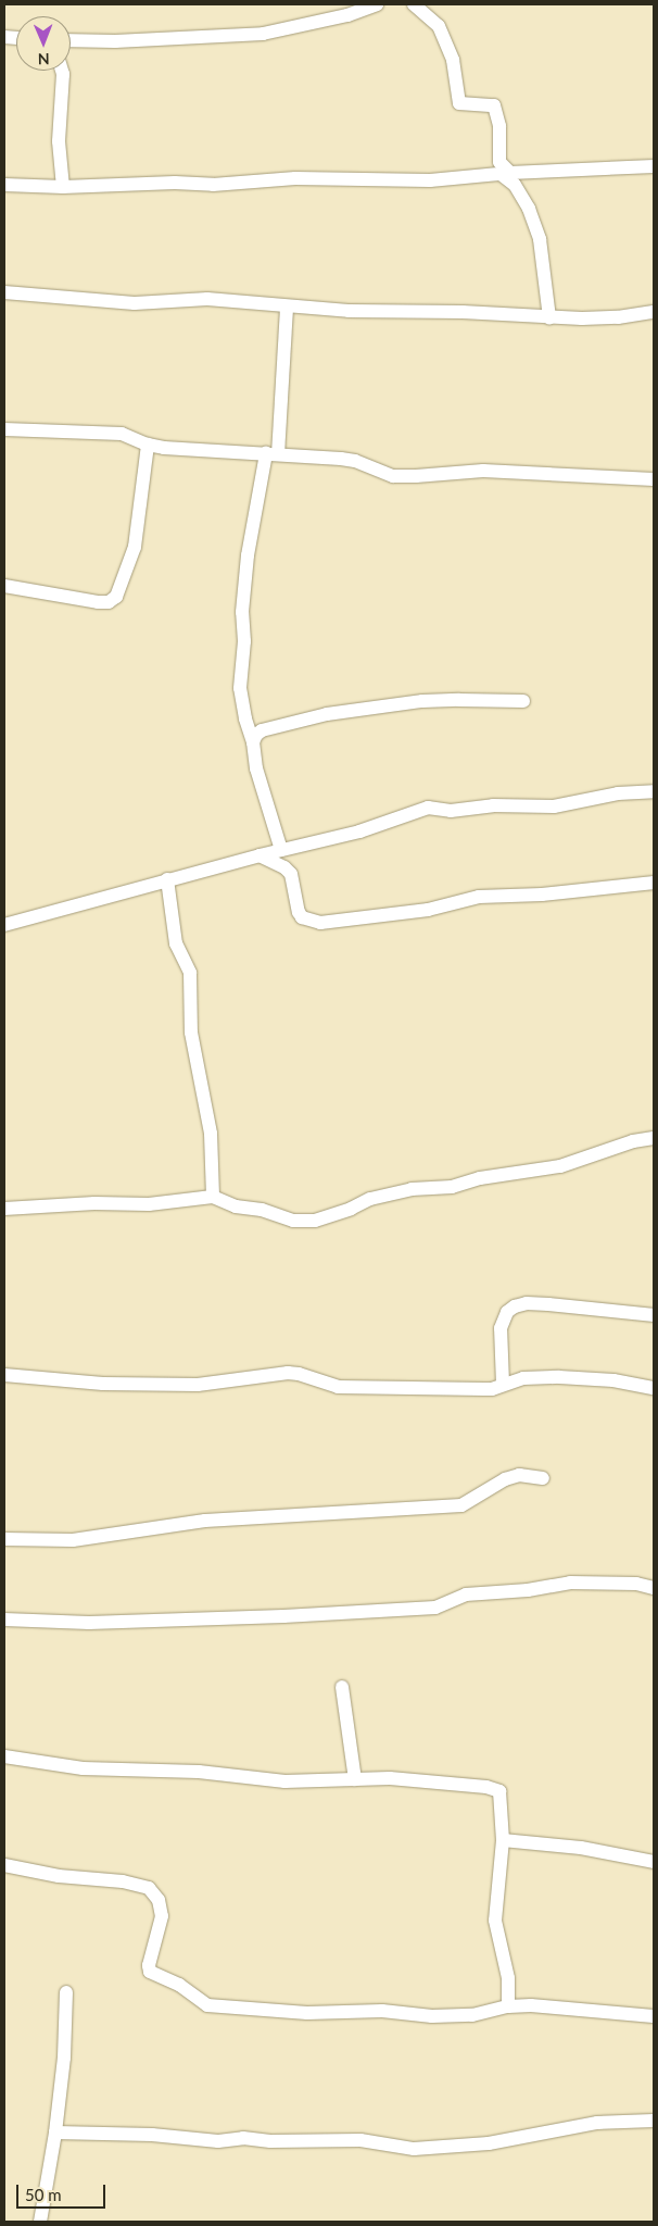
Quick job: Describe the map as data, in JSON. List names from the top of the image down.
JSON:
{
  "scale_bar": "50 m",
  "north": "bottom"
}
